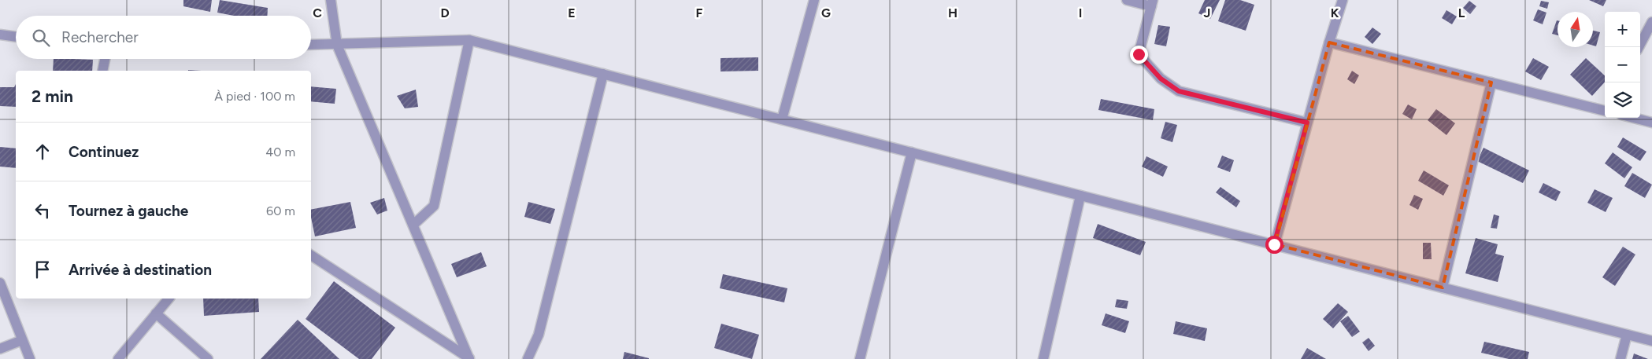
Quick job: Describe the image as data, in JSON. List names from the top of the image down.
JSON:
{
  "north": "top",
  "page": {
    "map_buttons": ["+", "−"],
    "search": "Rechercher",
    "heading": ["2 min", "À pied · 100 m"],
    "list": [
      ["Continuez", "40 m"],
      ["Tournez à gauche", "60 m"],
      "Arrivée à destination"
    ]
  },
  "grid": {
    "columns": [
      "C",
      "D",
      "E",
      "F",
      "G",
      "H",
      "I",
      "J",
      "K",
      "L"
    ]
  }
}
